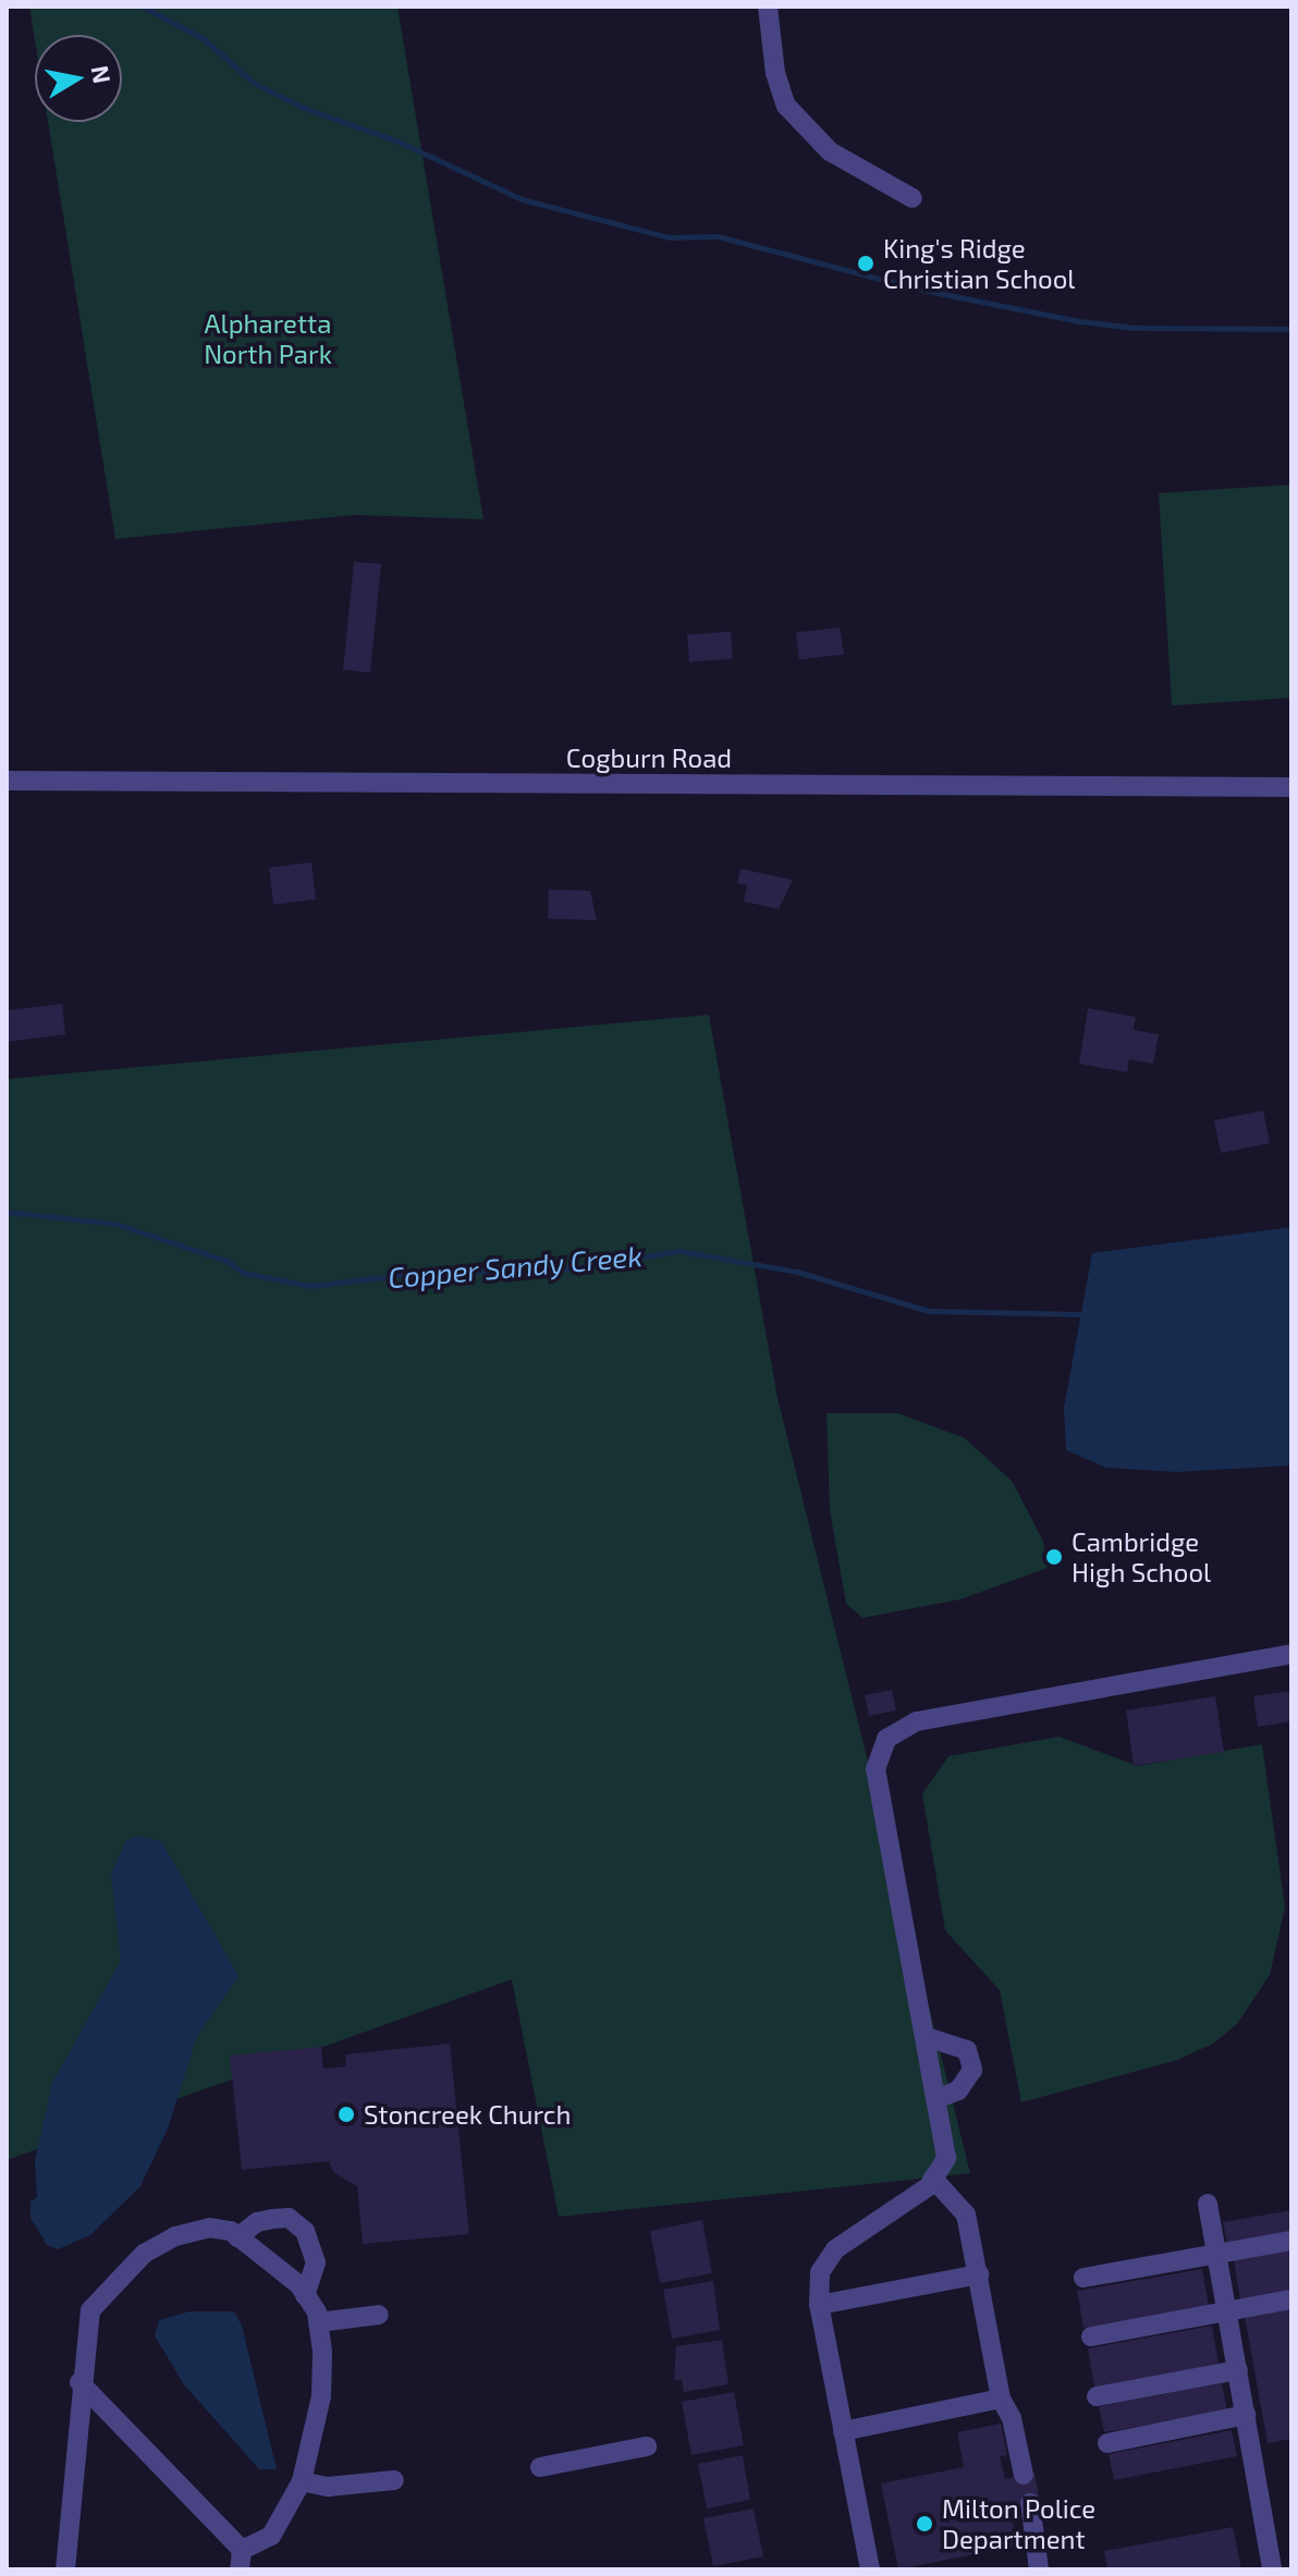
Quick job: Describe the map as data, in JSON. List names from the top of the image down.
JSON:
{
  "streets": {
    "street": ["Cogburn Road"]
  },
  "water": ["Copper Sandy Creek"],
  "parks": ["Alpharetta North Park"],
  "places": [
    "King's Ridge Christian School",
    "Cambridge High School",
    "Stoncreek Church",
    "Milton Police Department"
  ],
  "north": "right"
}
